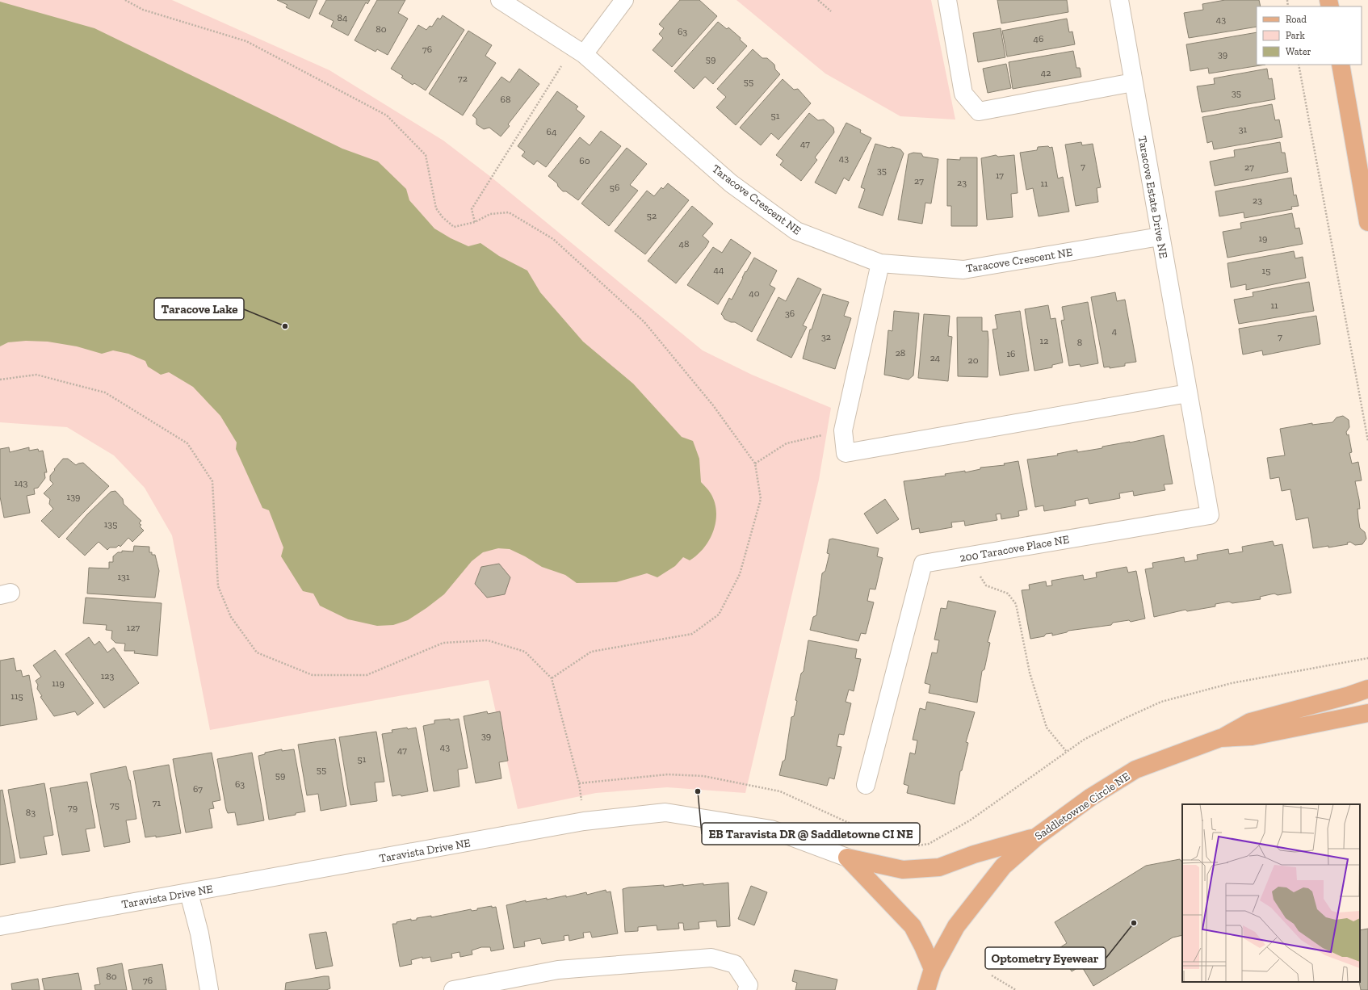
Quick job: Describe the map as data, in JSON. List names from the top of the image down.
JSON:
{
  "streets": {
    "main road": ["Saddletowne Circle NE"],
    "street": [
      "Taracove Estate Drive NE",
      "Taracove Crescent NE",
      "200 Taracove Place NE",
      "Taravista Drive NE"
    ]
  },
  "crossings": [
    ["Taracove Estate Drive NE", "Taracove Crescent NE"],
    ["Taracove Estate Drive NE", "200 Taracove Place NE"]
  ],
  "places": ["Taracove Lake", "EB Taravista DR @ Saddletowne CI NE", "Optometry Eyewear"],
  "house_numbers": [
    "84",
    "43",
    "80",
    "63",
    "46",
    "76",
    "39",
    "59",
    "42",
    "72",
    "55",
    "35",
    "68",
    "51",
    "31",
    "64",
    "47",
    "43",
    "60",
    "7",
    "27",
    "35",
    "17",
    "27",
    "23",
    "11",
    "56",
    "23",
    "52",
    "19",
    "48",
    "44",
    "15",
    "40",
    "11",
    "36",
    "4",
    "32",
    "7",
    "12",
    "8",
    "28",
    "16",
    "24",
    "20",
    "143",
    "139",
    "135",
    "131",
    "127",
    "123",
    "119",
    "115",
    "39",
    "43",
    "47",
    "51",
    "55",
    "59",
    "63",
    "67",
    "71",
    "75",
    "79",
    "83",
    "80",
    "76"
  ],
  "legend": ["Road", "Park", "Water"]
}
